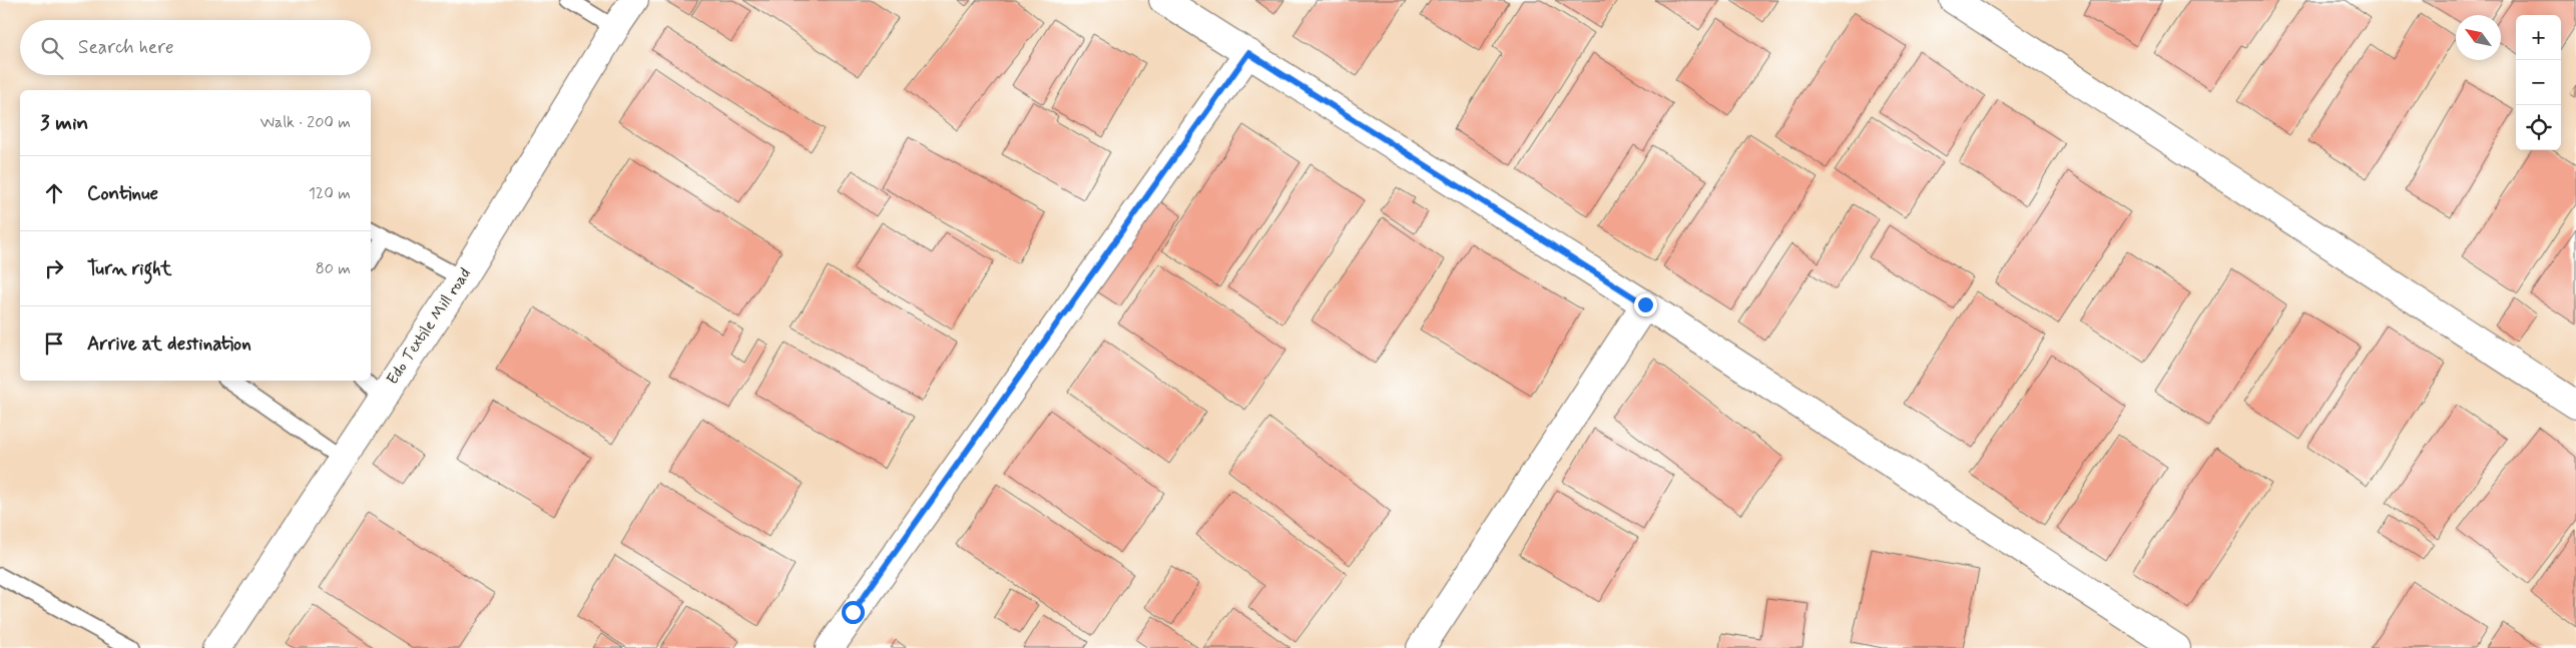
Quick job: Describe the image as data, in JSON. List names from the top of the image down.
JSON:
{
  "streets": {
    "street": ["Edo Textile Mill road"]
  },
  "north": "top left",
  "page": {
    "map_buttons": ["+", "−"],
    "search": "Search here",
    "heading": ["3 min", "Walk · 200 m"],
    "list": [
      ["Continue", "120 m"],
      ["Turn right", "80 m"],
      "Arrive at destination"
    ]
  }
}
